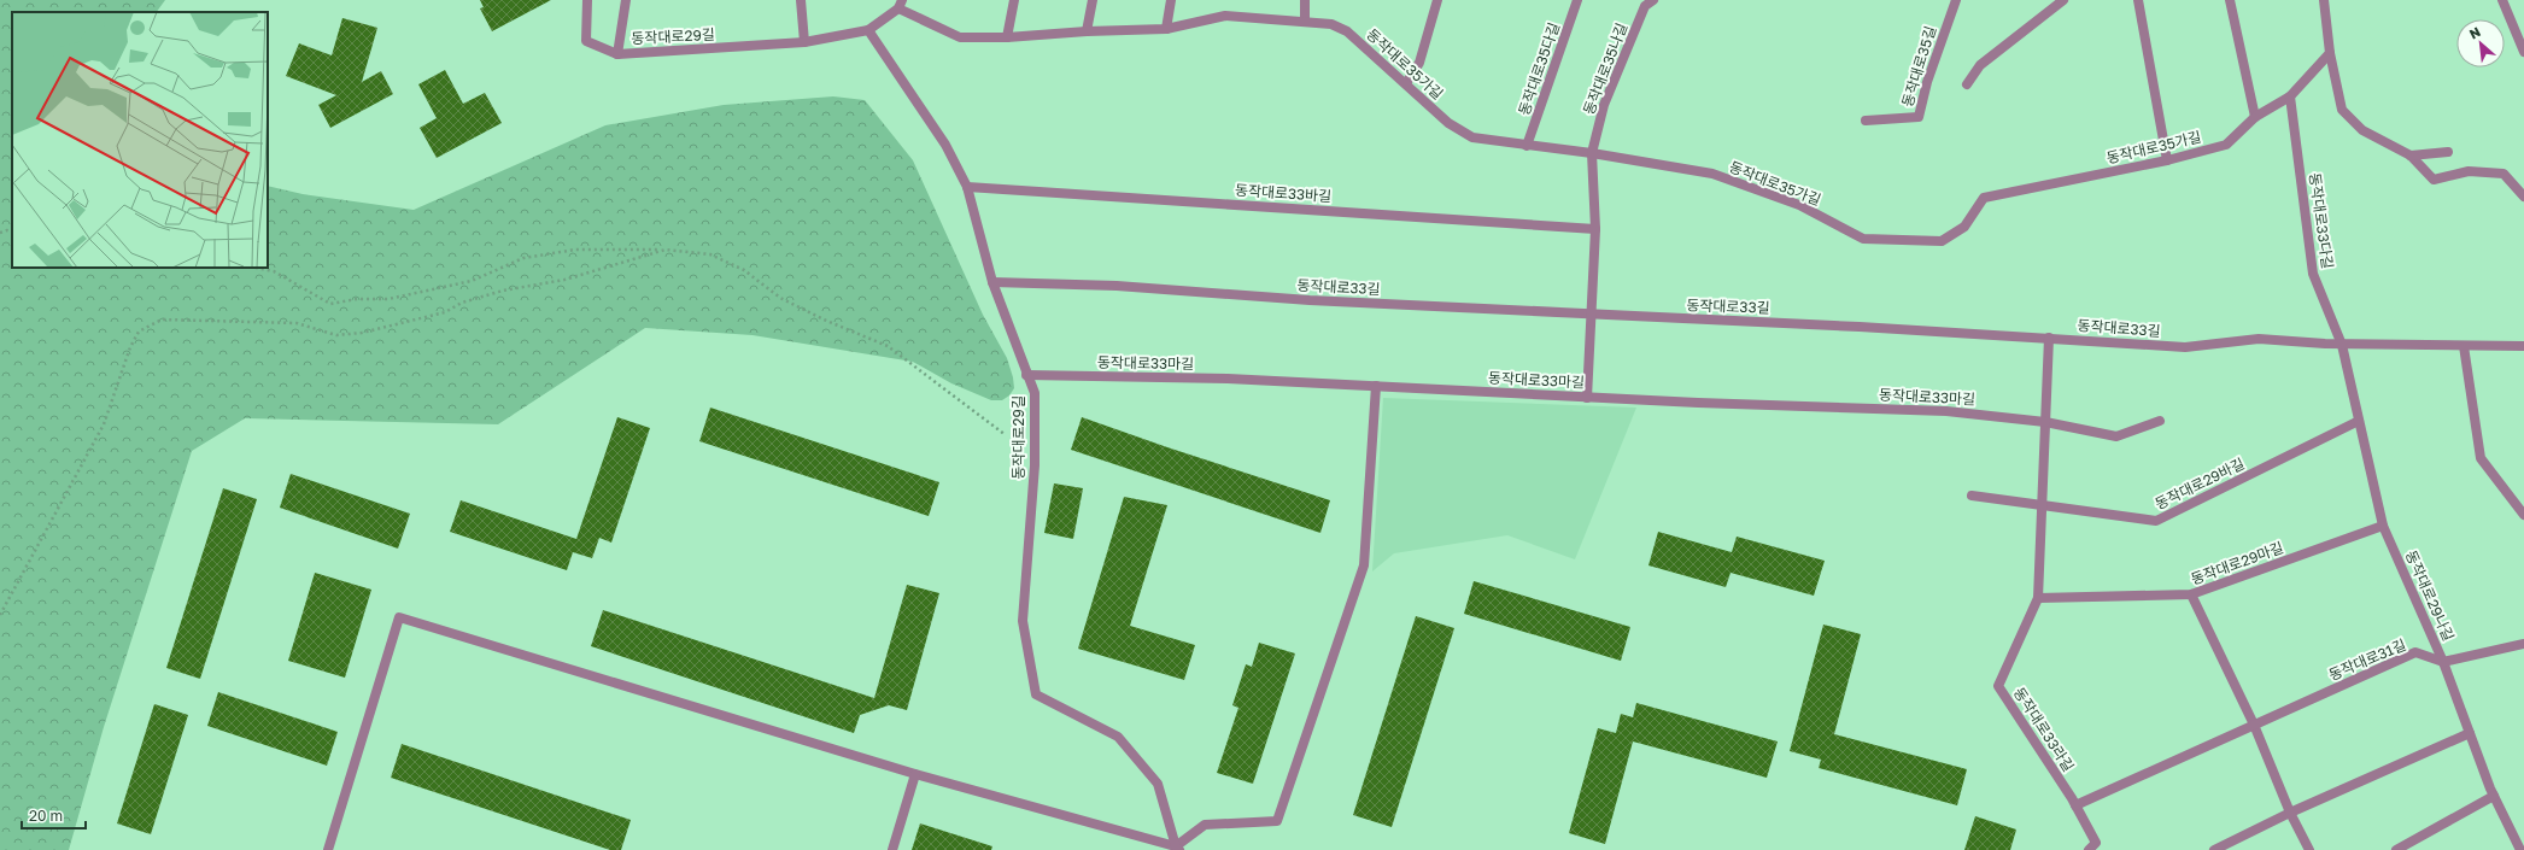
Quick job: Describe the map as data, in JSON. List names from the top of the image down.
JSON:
{
  "streets": {
    "street": [
      "동작대로29길",
      "동작대로35가길",
      "동작대로35길",
      "동작대로35다길",
      "동작대로35나길",
      "동작대로33바길",
      "동작대로33다길",
      "동작대로33길",
      "동작대로33마길",
      "동작대로29바길",
      "동작대로29마길",
      "동작대로29나길",
      "동작대로31길",
      "동작대로33라길"
    ]
  },
  "crossings": [
    ["동작대로29길", "동작대로33바길"],
    ["동작대로29길", "동작대로33길"],
    ["동작대로29길", "동작대로33마길"],
    ["동작대로35가길", "동작대로35다길"],
    ["동작대로35가길", "동작대로35나길"],
    ["동작대로35가길", "동작대로33다길"],
    ["동작대로33다길", "동작대로33길"],
    ["동작대로33다길", "동작대로29나길"],
    ["동작대로33길", "동작대로29나길"],
    ["동작대로33길", "동작대로33라길"],
    ["동작대로33마길", "동작대로33라길"],
    ["동작대로29바길", "동작대로29나길"],
    ["동작대로29바길", "동작대로33라길"],
    ["동작대로29마길", "동작대로29나길"],
    ["동작대로29마길", "동작대로33라길"],
    ["동작대로29나길", "동작대로31길"],
    ["동작대로31길", "동작대로33라길"]
  ],
  "scale_bar": "20 m",
  "north": "top left"
}
